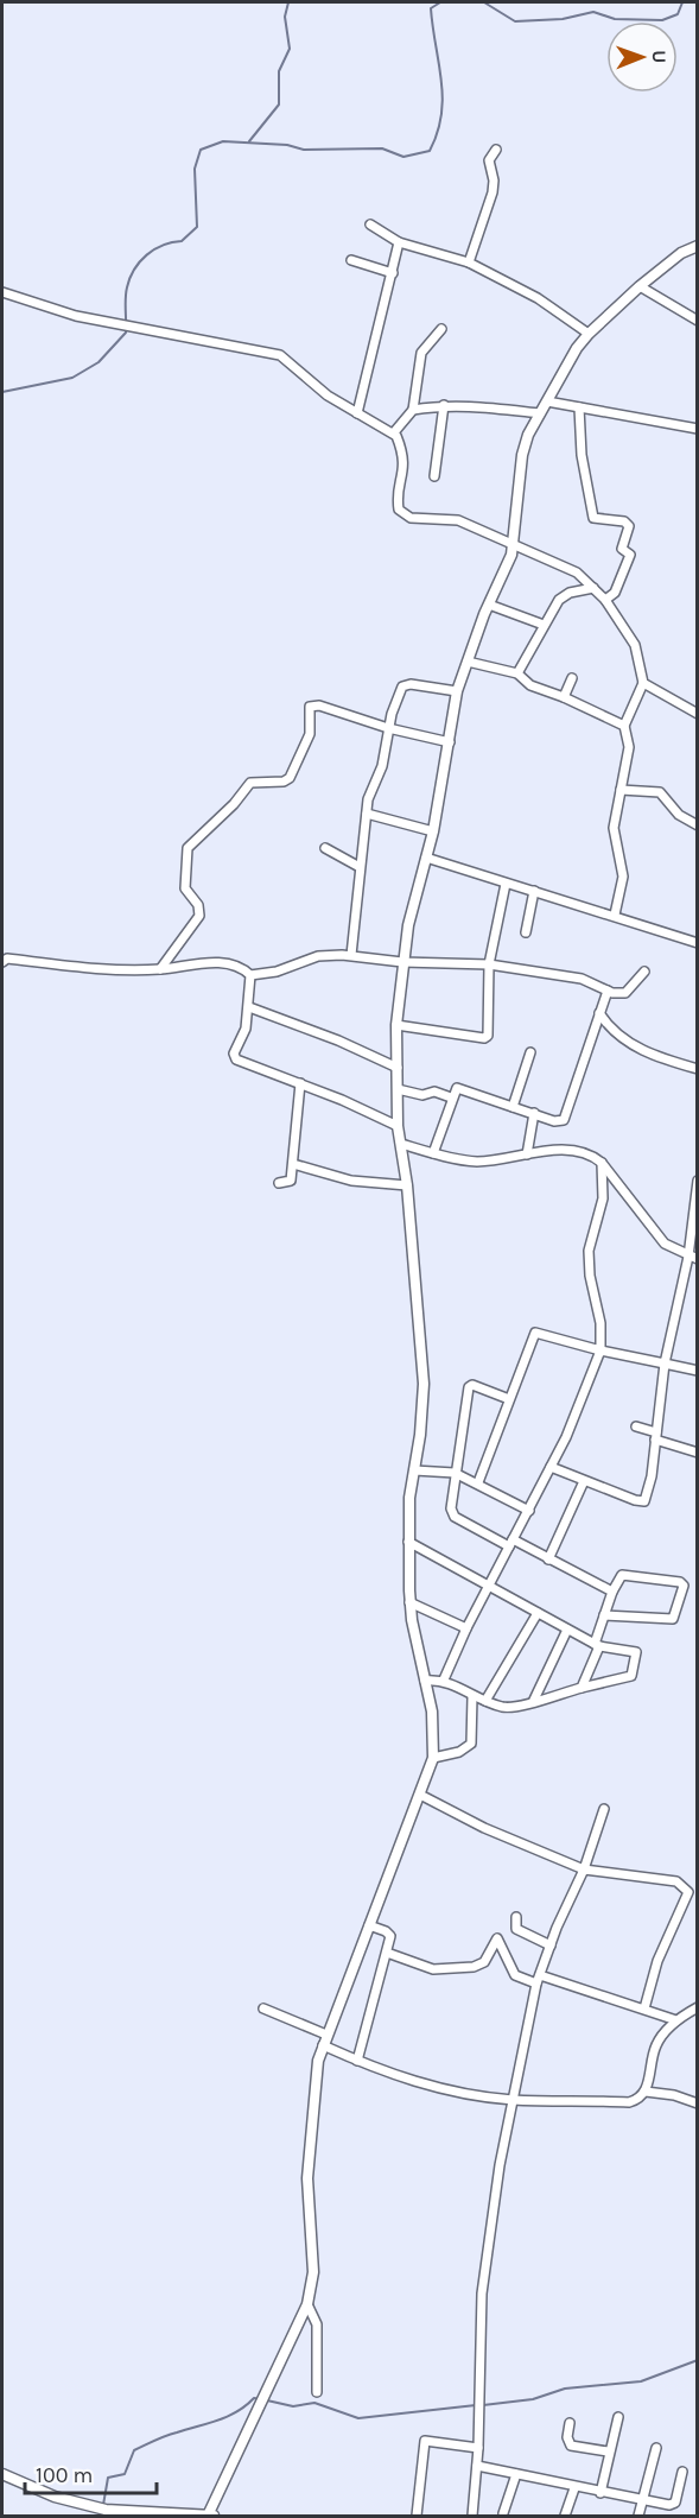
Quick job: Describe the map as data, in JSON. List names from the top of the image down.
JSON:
{
  "scale_bar": "100 m",
  "north": "right"
}
